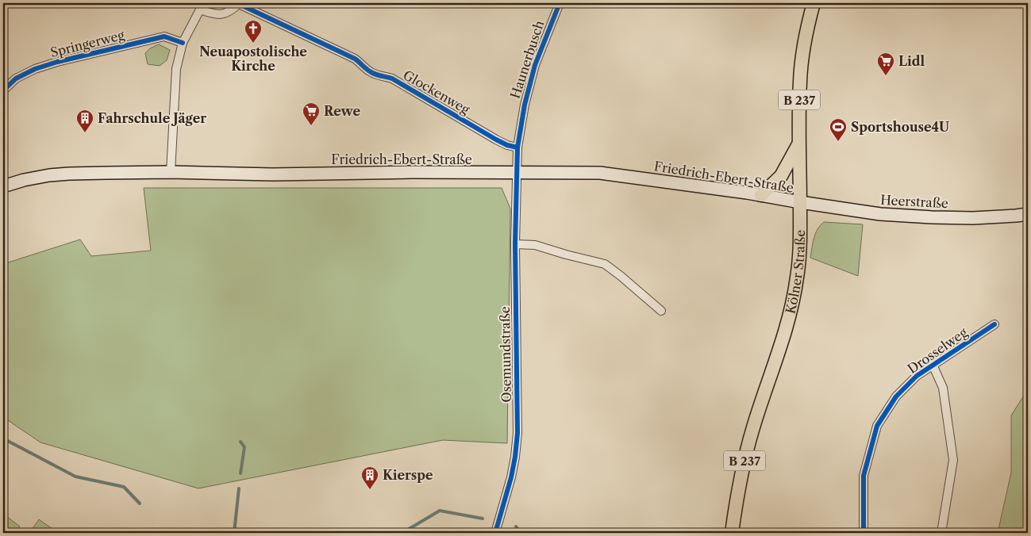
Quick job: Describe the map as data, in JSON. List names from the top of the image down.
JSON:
{
  "streets": {
    "main road": [
      "B 237",
      "Friedrich-Ebert-Straße",
      "Heerstraße",
      "Kölner Straße"
    ],
    "street": [
      "Springerweg",
      "Haunerbusch",
      "Glockenweg",
      "Drosselweg",
      "Osemundstraße"
    ]
  },
  "crossings": [
    ["Haunerbusch", "Glockenweg"],
    ["Haunerbusch", "Friedrich-Ebert-Straße"],
    ["Haunerbusch", "Osemundstraße"],
    ["Friedrich-Ebert-Straße", "Heerstraße"],
    ["Friedrich-Ebert-Straße", "Kölner Straße"],
    ["Friedrich-Ebert-Straße", "Osemundstraße"],
    ["Heerstraße", "Kölner Straße"]
  ],
  "places": {
    "church": ["Neuapostolische Kirche"],
    "supermarket": ["Lidl", "Rewe"],
    "building": ["Fahrschule Jäger", "Kierspe"],
    "sports": ["Sportshouse4U"]
  }
}
